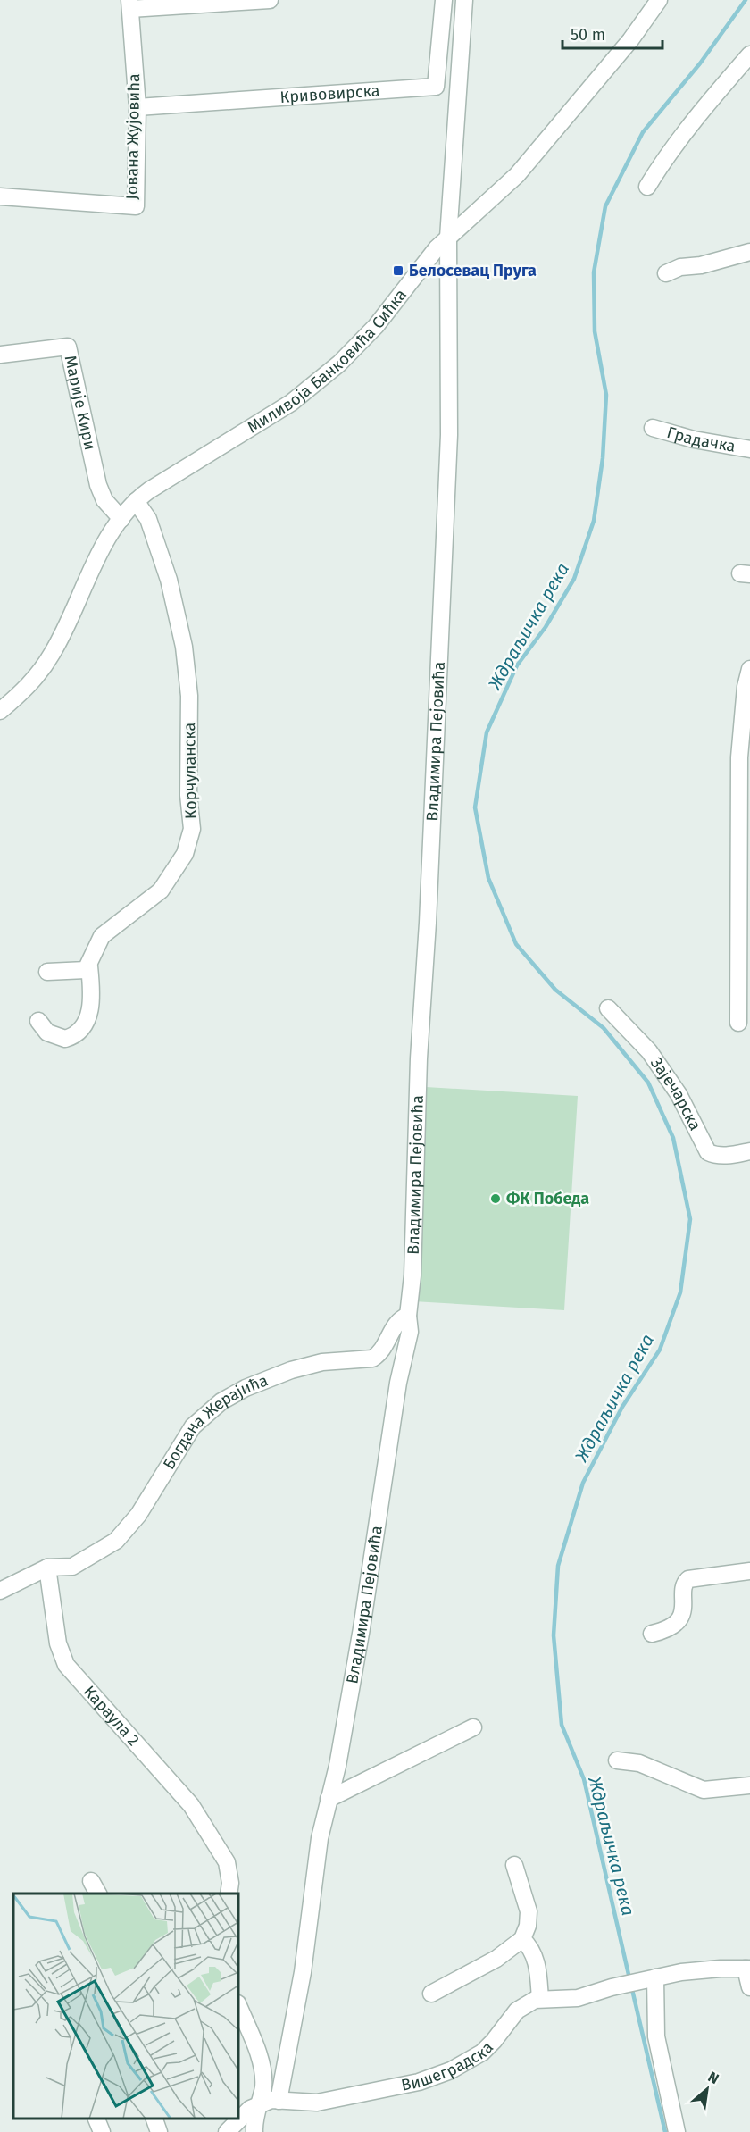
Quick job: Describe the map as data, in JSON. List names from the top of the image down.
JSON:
{
  "streets": {
    "street": [
      "Кривовирска",
      "Јована Жујовића",
      "Миливоја Банковића Сићка",
      "Марије Кири",
      "Градачка",
      "Владимира Пејовића",
      "Корчуланска",
      "Зајечарска",
      "Богдана Жерајића",
      "Караула 2",
      "Вишеградска"
    ]
  },
  "crossings": [
    ["Кривовирска", "Јована Жујовића"],
    ["Миливоја Банковића Сићка", "Марије Кири"],
    ["Миливоја Банковића Сићка", "Владимира Пејовића"],
    ["Миливоја Банковића Сићка", "Корчуланска"],
    ["Владимира Пејовића", "Богдана Жерајића"],
    ["Владимира Пејовића", "Вишеградска"],
    ["Богдана Жерајића", "Караула 2"]
  ],
  "water": ["Ждраљичка река"],
  "places": {
    "transit": ["Белосевац Пруга"],
    "other": ["ФК Победа"]
  },
  "scale_bar": "50 m",
  "north": "top right"
}
